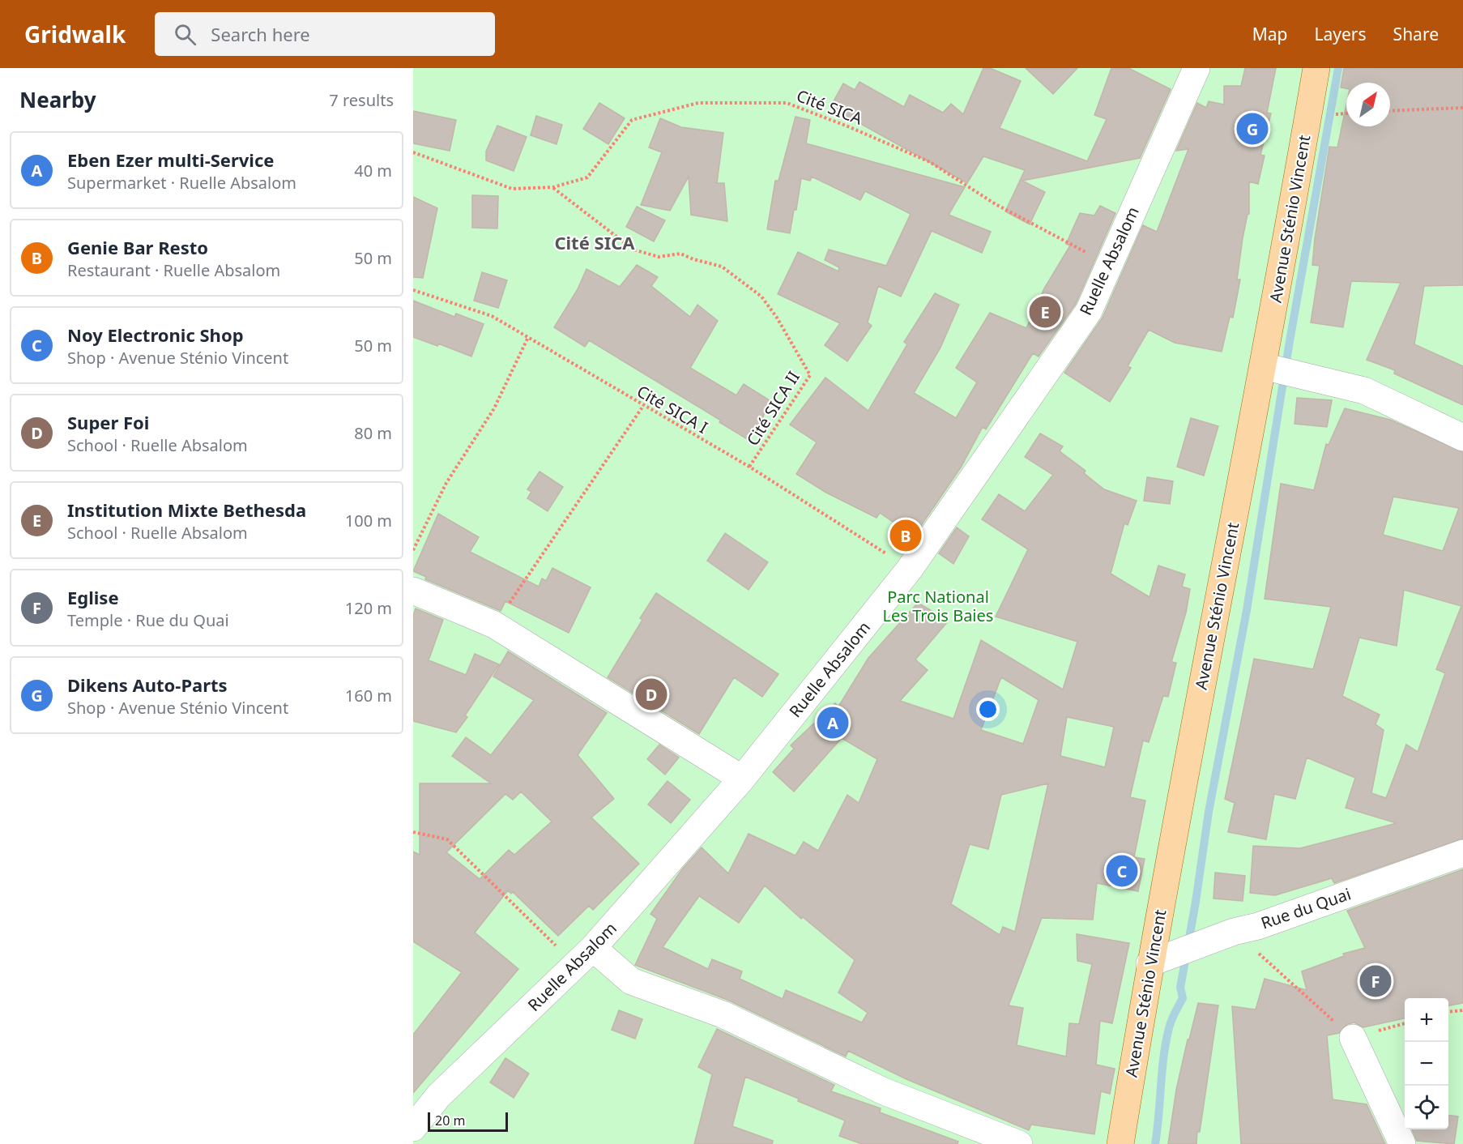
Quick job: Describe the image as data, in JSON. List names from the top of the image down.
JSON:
{
  "streets": {
    "main road": ["Avenue Sténio Vincent"],
    "street": ["Ruelle Absalom", "Rue du Quai"],
    "path": ["Cité SICA", "Cité SICA II", "Cité SICA I"]
  },
  "crossings": [
    ["Cité SICA", "Ruelle Absalom"],
    ["Cité SICA", "Cité SICA II"],
    ["Avenue Sténio Vincent", "Rue du Quai"],
    ["Ruelle Absalom", "Cité SICA I"],
    ["Cité SICA II", "Cité SICA I"]
  ],
  "districts": ["Cité SICA"],
  "parks": ["Parc National Les Trois Baies"],
  "scale_bar": "20 m",
  "north": "top right",
  "page": {
    "header": "Gridwalk",
    "search": "Search here",
    "nav": ["Map", "Layers", "Share"],
    "heading": ["Nearby", "7 results"],
    "pins": [
      "G",
      "E",
      "B",
      "D",
      "A",
      "C",
      "F"
    ],
    "list": [
      {
        "mark": "A",
        "name": "Eben Ezer multi-Service",
        "note": "Supermarket · Ruelle Absalom",
        "value": "40 m"
      },
      {
        "mark": "B",
        "name": "Genie Bar Resto",
        "note": "Restaurant · Ruelle Absalom",
        "value": "50 m"
      },
      {
        "mark": "C",
        "name": "Noy Electronic Shop",
        "note": "Shop · Avenue Sténio Vincent",
        "value": "50 m"
      },
      {
        "mark": "D",
        "name": "Super Foi",
        "note": "School · Ruelle Absalom",
        "value": "80 m"
      },
      {
        "mark": "E",
        "name": "Institution Mixte Bethesda",
        "note": "School · Ruelle Absalom",
        "value": "100 m"
      },
      {
        "mark": "F",
        "name": "Eglise",
        "note": "Temple · Rue du Quai",
        "value": "120 m"
      },
      {
        "mark": "G",
        "name": "Dikens Auto-Parts",
        "note": "Shop · Avenue Sténio Vincent",
        "value": "160 m"
      }
    ],
    "map_buttons": ["+", "−"],
    "scale": "20 m"
  }
}
